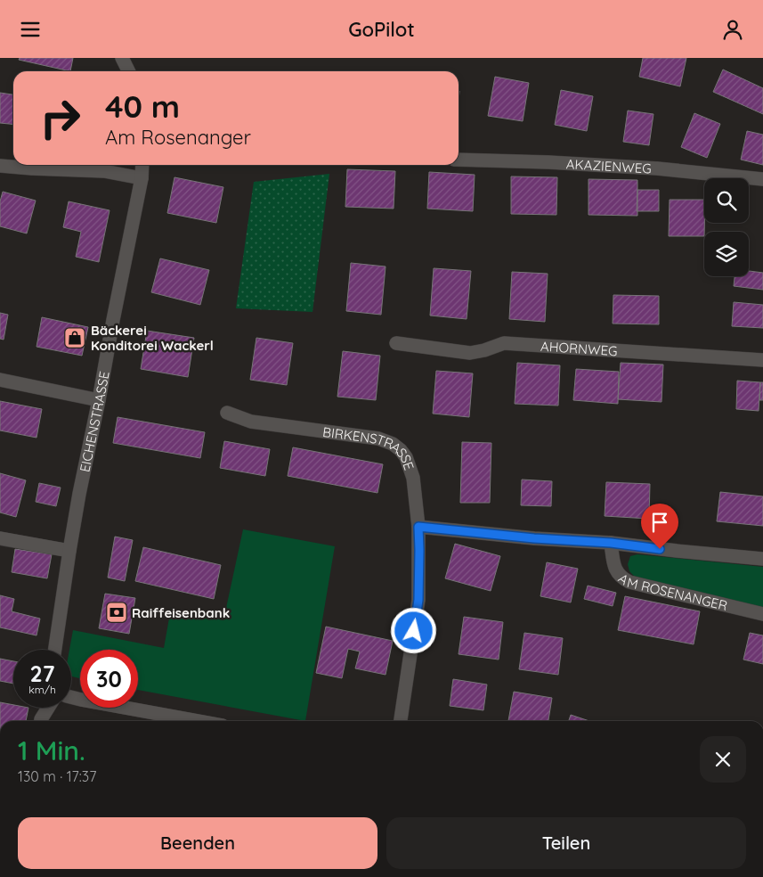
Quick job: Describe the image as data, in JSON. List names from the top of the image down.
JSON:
{
  "streets": {
    "street": [
      "AKAZIENWEG",
      "AHORNWEG",
      "EICHENSTRASSE",
      "BIRKENSTRASSE",
      "AM ROSENANGER"
    ]
  },
  "places": {
    "shop": ["Bäckerei Konditorei Wackerl"],
    "bank": ["Raiffeisenbank"]
  },
  "page": {
    "header": "GoPilot",
    "turn": ["40 m", "Am Rosenanger"],
    "speed": "27 km/h",
    "limit": "30",
    "heading": ["1 Min.", "130 m · 17:37"],
    "buttons": ["Beenden", "Teilen"]
  }
}
